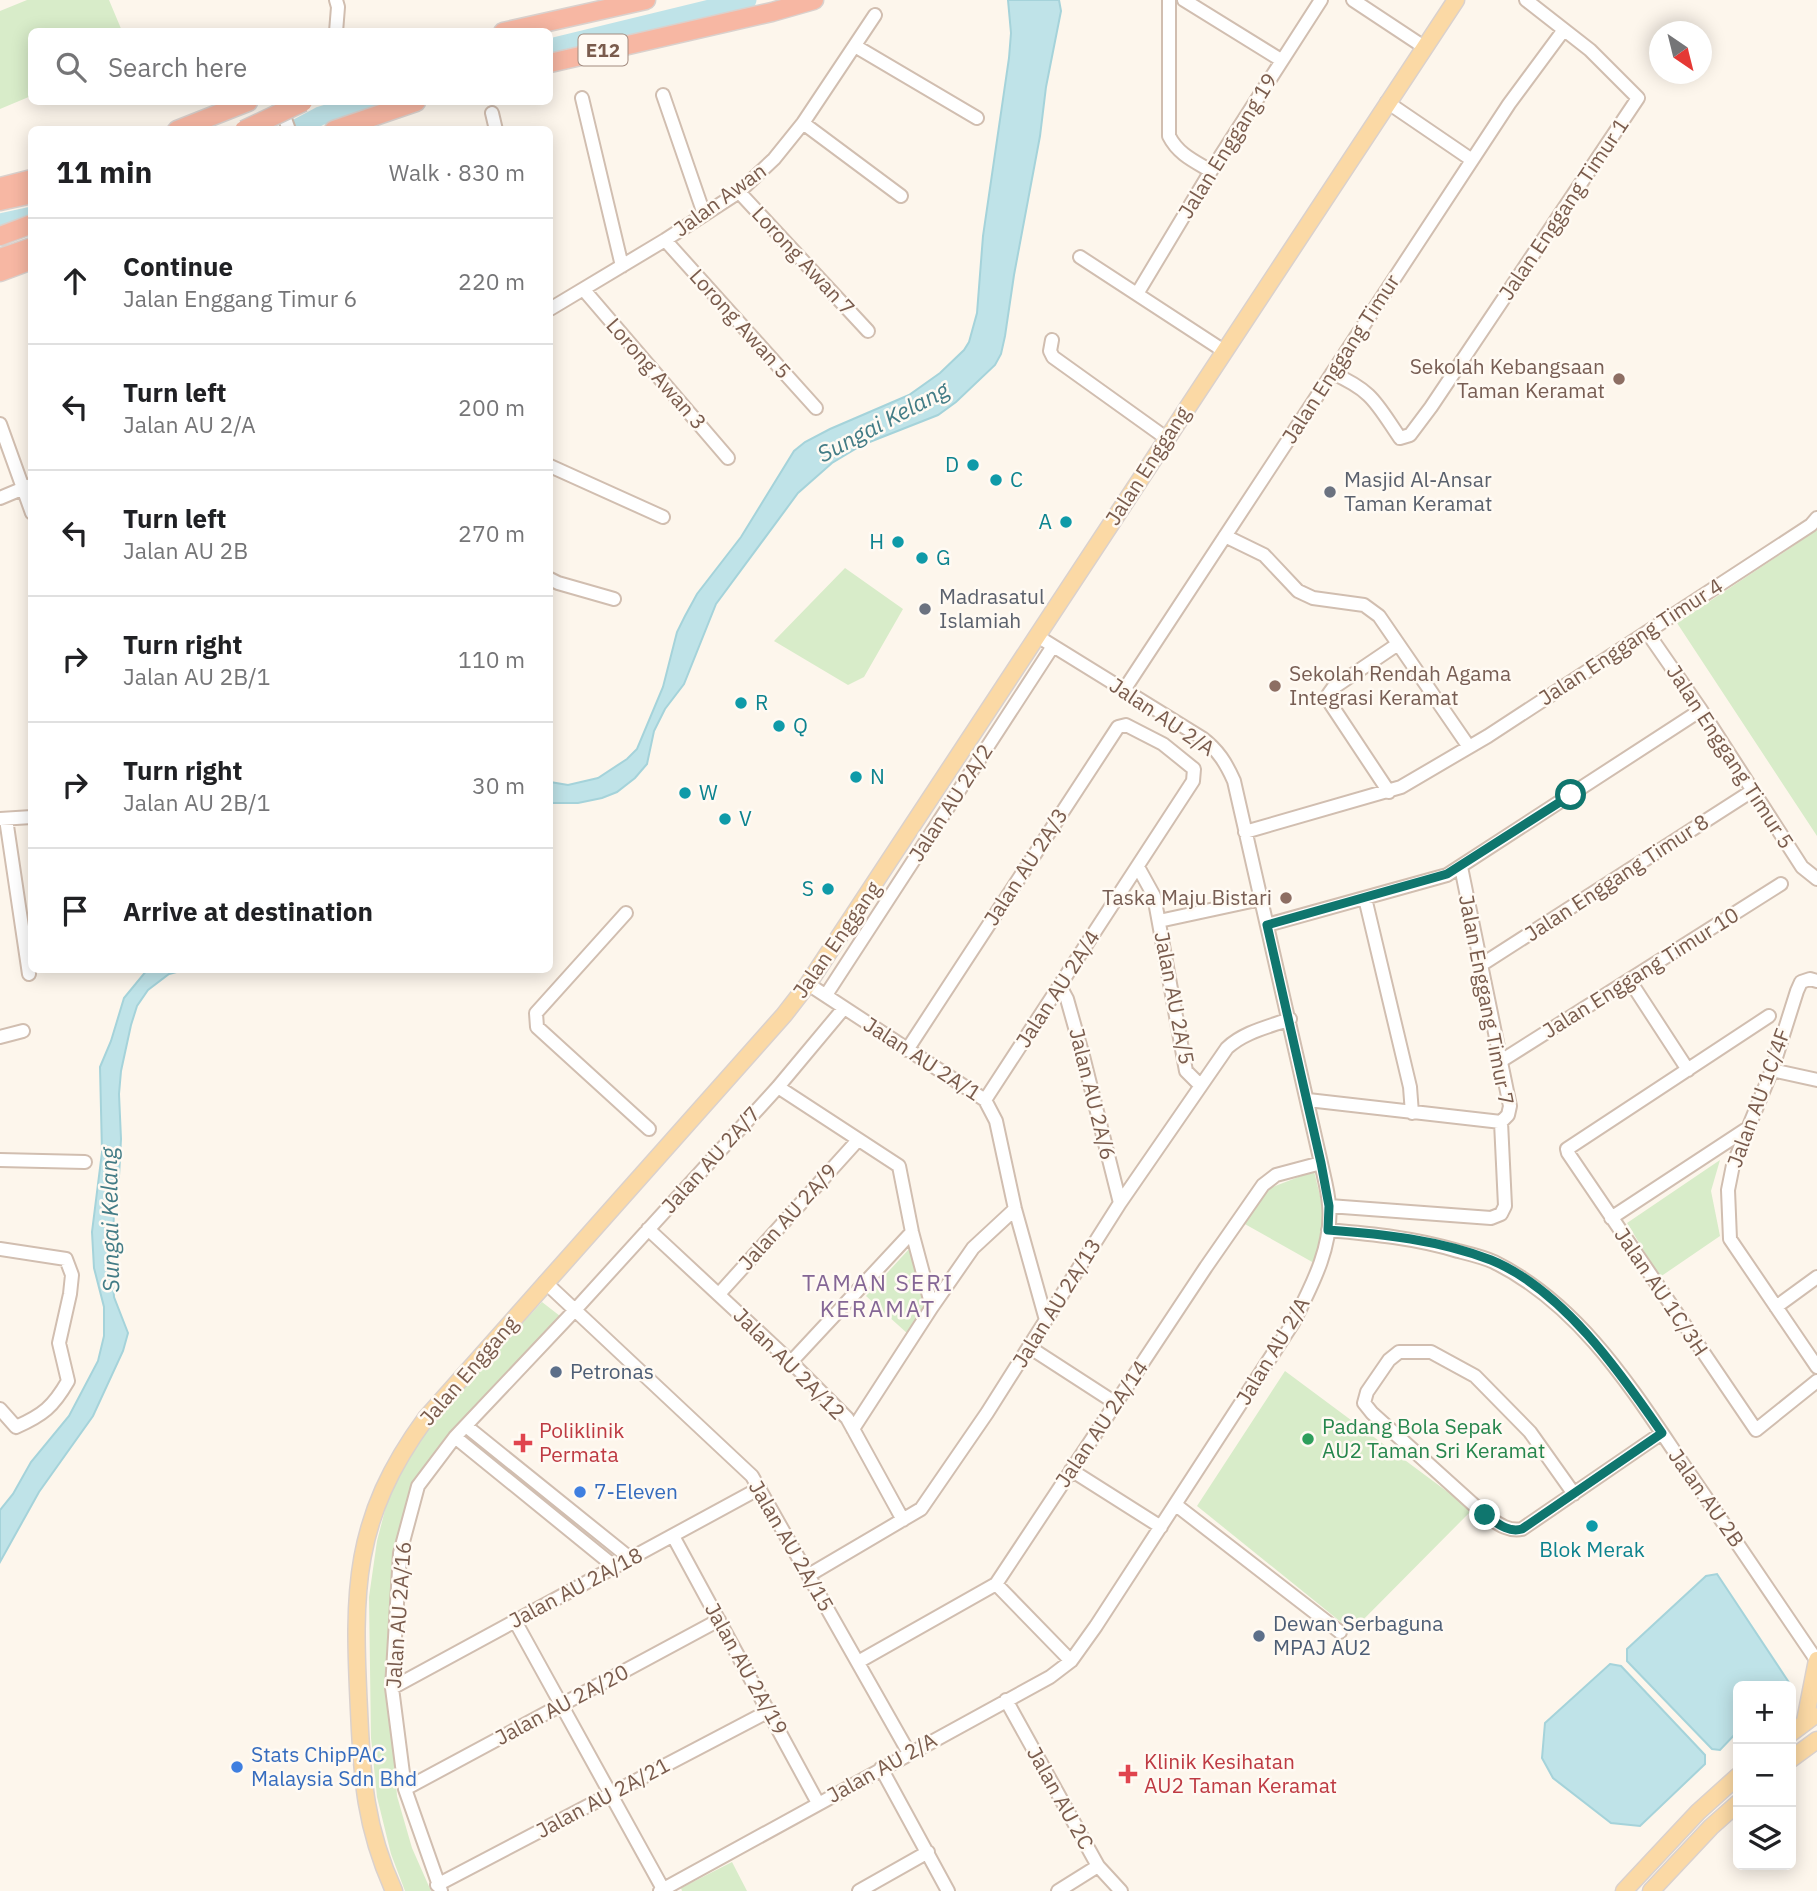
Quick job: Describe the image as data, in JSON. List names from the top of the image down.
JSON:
{
  "streets": {
    "highway": ["E12"],
    "main road": ["Jalan Enggang"],
    "street": [
      "Jalan Enggang 19",
      "Jalan Awan",
      "Jalan Enggang Timur 1",
      "Lorong Awan 7",
      "Lorong Awan 5",
      "Jalan Enggang Timur",
      "Lorong Awan 3",
      "Jalan Enggang Timur 4",
      "Jalan AU 2/A",
      "Jalan Enggang Timur 5",
      "Jalan AU 2A/2",
      "Jalan AU 2A/3",
      "Jalan Enggang Timur 8",
      "Jalan Enggang Timur 10",
      "Jalan AU 2A/4",
      "Jalan AU 2A/5",
      "Jalan Enggang Timur 7",
      "Jalan AU 2A/1",
      "Jalan AU 2A/6",
      "Jalan AU 1C/4F",
      "Jalan AU 2A/7",
      "Jalan AU 2A/9",
      "Jalan AU 1C/3H",
      "Jalan AU 2A/13",
      "Jalan AU 2A/12",
      "Jalan AU 2A/14",
      "Jalan AU 2B",
      "Jalan AU 2A/15",
      "Jalan AU 2A/18",
      "Jalan AU 2A/16",
      "Jalan AU 2A/19",
      "Jalan AU 2A/20",
      "Jalan AU 2A/21",
      "Jalan AU 2C"
    ]
  },
  "crossings": [
    ["Jalan Awan", "Lorong Awan 7"],
    ["Jalan Awan", "Lorong Awan 5"],
    ["Jalan Awan", "Lorong Awan 3"],
    ["Jalan Enggang Timur 1", "Jalan Enggang Timur"],
    ["Jalan Enggang Timur", "Jalan AU 2/A"],
    ["Jalan Enggang", "Jalan AU 2/A"],
    ["Jalan Enggang", "Jalan AU 2A/1"],
    ["Jalan Enggang", "Jalan AU 2A/15"],
    ["Jalan Enggang Timur 4", "Jalan AU 2/A"],
    ["Jalan Enggang Timur 4", "Jalan Enggang Timur 5"],
    ["Jalan AU 2/A", "Jalan AU 2A/2"],
    ["Jalan AU 2/A", "Jalan Enggang Timur 7"],
    ["Jalan AU 2/A", "Jalan AU 2A/13"],
    ["Jalan AU 2/A", "Jalan AU 2A/14"],
    ["Jalan AU 2/A", "Jalan AU 2B"],
    ["Jalan AU 2/A", "Jalan AU 2A/15"],
    ["Jalan AU 2/A", "Jalan AU 2A/19"],
    ["Jalan AU 2/A", "Jalan AU 2C"],
    ["Jalan Enggang Timur 5", "Jalan Enggang Timur 8"],
    ["Jalan AU 2A/2", "Jalan AU 2A/1"],
    ["Jalan AU 2A/3", "Jalan AU 2A/4"],
    ["Jalan AU 2A/3", "Jalan AU 2A/1"],
    ["Jalan Enggang Timur 8", "Jalan Enggang Timur 7"],
    ["Jalan Enggang Timur 10", "Jalan Enggang Timur 7"],
    ["Jalan AU 2A/4", "Jalan AU 2A/5"],
    ["Jalan AU 2A/4", "Jalan AU 2A/1"],
    ["Jalan AU 2A/4", "Jalan AU 2A/6"],
    ["Jalan AU 2A/5", "Jalan AU 2A/13"],
    ["Jalan AU 2A/1", "Jalan AU 2A/7"],
    ["Jalan AU 2A/1", "Jalan AU 2A/13"],
    ["Jalan AU 2A/6", "Jalan AU 2A/13"],
    ["Jalan AU 2A/7", "Jalan AU 2A/12"],
    ["Jalan AU 2A/7", "Jalan AU 2A/15"],
    ["Jalan AU 2A/7", "Jalan AU 2A/16"],
    ["Jalan AU 2A/9", "Jalan AU 2A/12"],
    ["Jalan AU 2A/13", "Jalan AU 2A/12"],
    ["Jalan AU 2A/13", "Jalan AU 2A/15"],
    ["Jalan AU 2A/14", "Jalan AU 2A/15"],
    ["Jalan AU 2A/15", "Jalan AU 2A/18"],
    ["Jalan AU 2A/15", "Jalan AU 2A/16"],
    ["Jalan AU 2A/18", "Jalan AU 2A/16"],
    ["Jalan AU 2A/18", "Jalan AU 2A/19"],
    ["Jalan AU 2A/16", "Jalan AU 2A/20"],
    ["Jalan AU 2A/16", "Jalan AU 2A/21"],
    ["Jalan AU 2A/19", "Jalan AU 2A/20"],
    ["Jalan AU 2A/19", "Jalan AU 2A/21"]
  ],
  "districts": ["TAMAN SERI KERAMAT"],
  "water": ["Sungai Kelang"],
  "places": {
    "other": [
      "Sekolah Kebangsaan Taman Keramat",
      "D",
      "C",
      "Masjid Al-Ansar Taman Keramat",
      "A",
      "H",
      "G",
      "Madrasatul Islamiah",
      "Sekolah Rendah Agama Integrasi Keramat",
      "R",
      "Q",
      "N",
      "W",
      "V",
      "S",
      "Taska Maju Bistari",
      "Petronas",
      "Padang Bola Sepak AU2 Taman Sri Keramat",
      "7-Eleven",
      "Blok Merak",
      "Dewan Serbaguna MPAJ AU2",
      "Stats ChipPAC Malaysia Sdn Bhd"
    ],
    "health": ["Poliklinik Permata", "Klinik Kesihatan AU2 Taman Keramat"]
  },
  "north": "bottom right",
  "page": {
    "search": "Search here",
    "heading": ["11 min", "Walk · 830 m"],
    "list": [
      ["Continue", "Jalan Enggang Timur 6", "220 m"],
      ["Turn left", "Jalan AU 2/A", "200 m"],
      ["Turn left", "Jalan AU 2B", "270 m"],
      ["Turn right", "Jalan AU 2B/1", "110 m"],
      ["Turn right", "Jalan AU 2B/1", "30 m"],
      "Arrive at destination"
    ],
    "map_buttons": ["+", "−"]
  }
}
